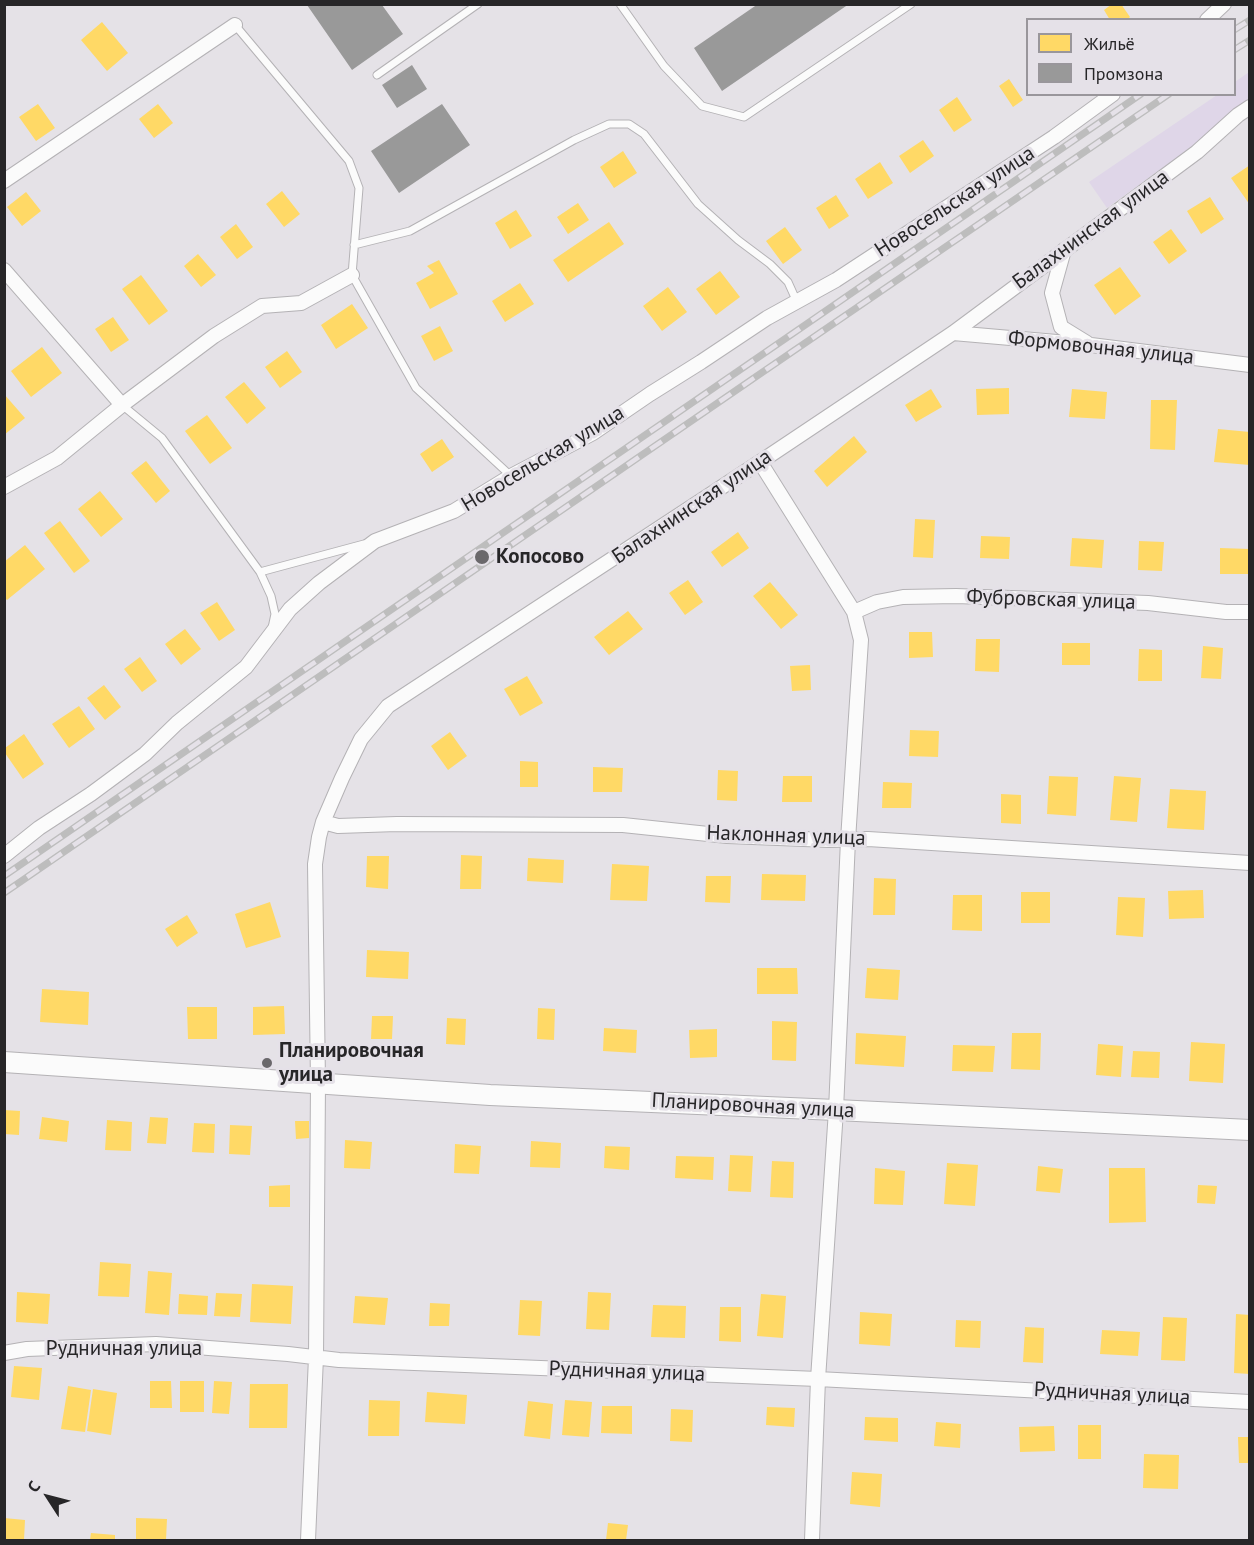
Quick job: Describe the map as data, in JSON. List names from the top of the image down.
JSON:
{
  "streets": {
    "main road": ["Планировочная улица"],
    "street": [
      "Новосельская улица",
      "Балахнинская улица",
      "Формовочная улица",
      "Фубровская улица",
      "Наклонная улица",
      "Рудничная улица"
    ]
  },
  "crossings": [
    ["Балахнинская улица", "Формовочная улица"],
    ["Балахнинская улица", "Наклонная улица"],
    ["Балахнинская улица", "Планировочная улица"],
    ["Балахнинская улица", "Рудничная улица"]
  ],
  "places": ["Копосово", "Планировочная улица"],
  "legend": ["Жильё", "Промзона"],
  "north": "top left"
}
